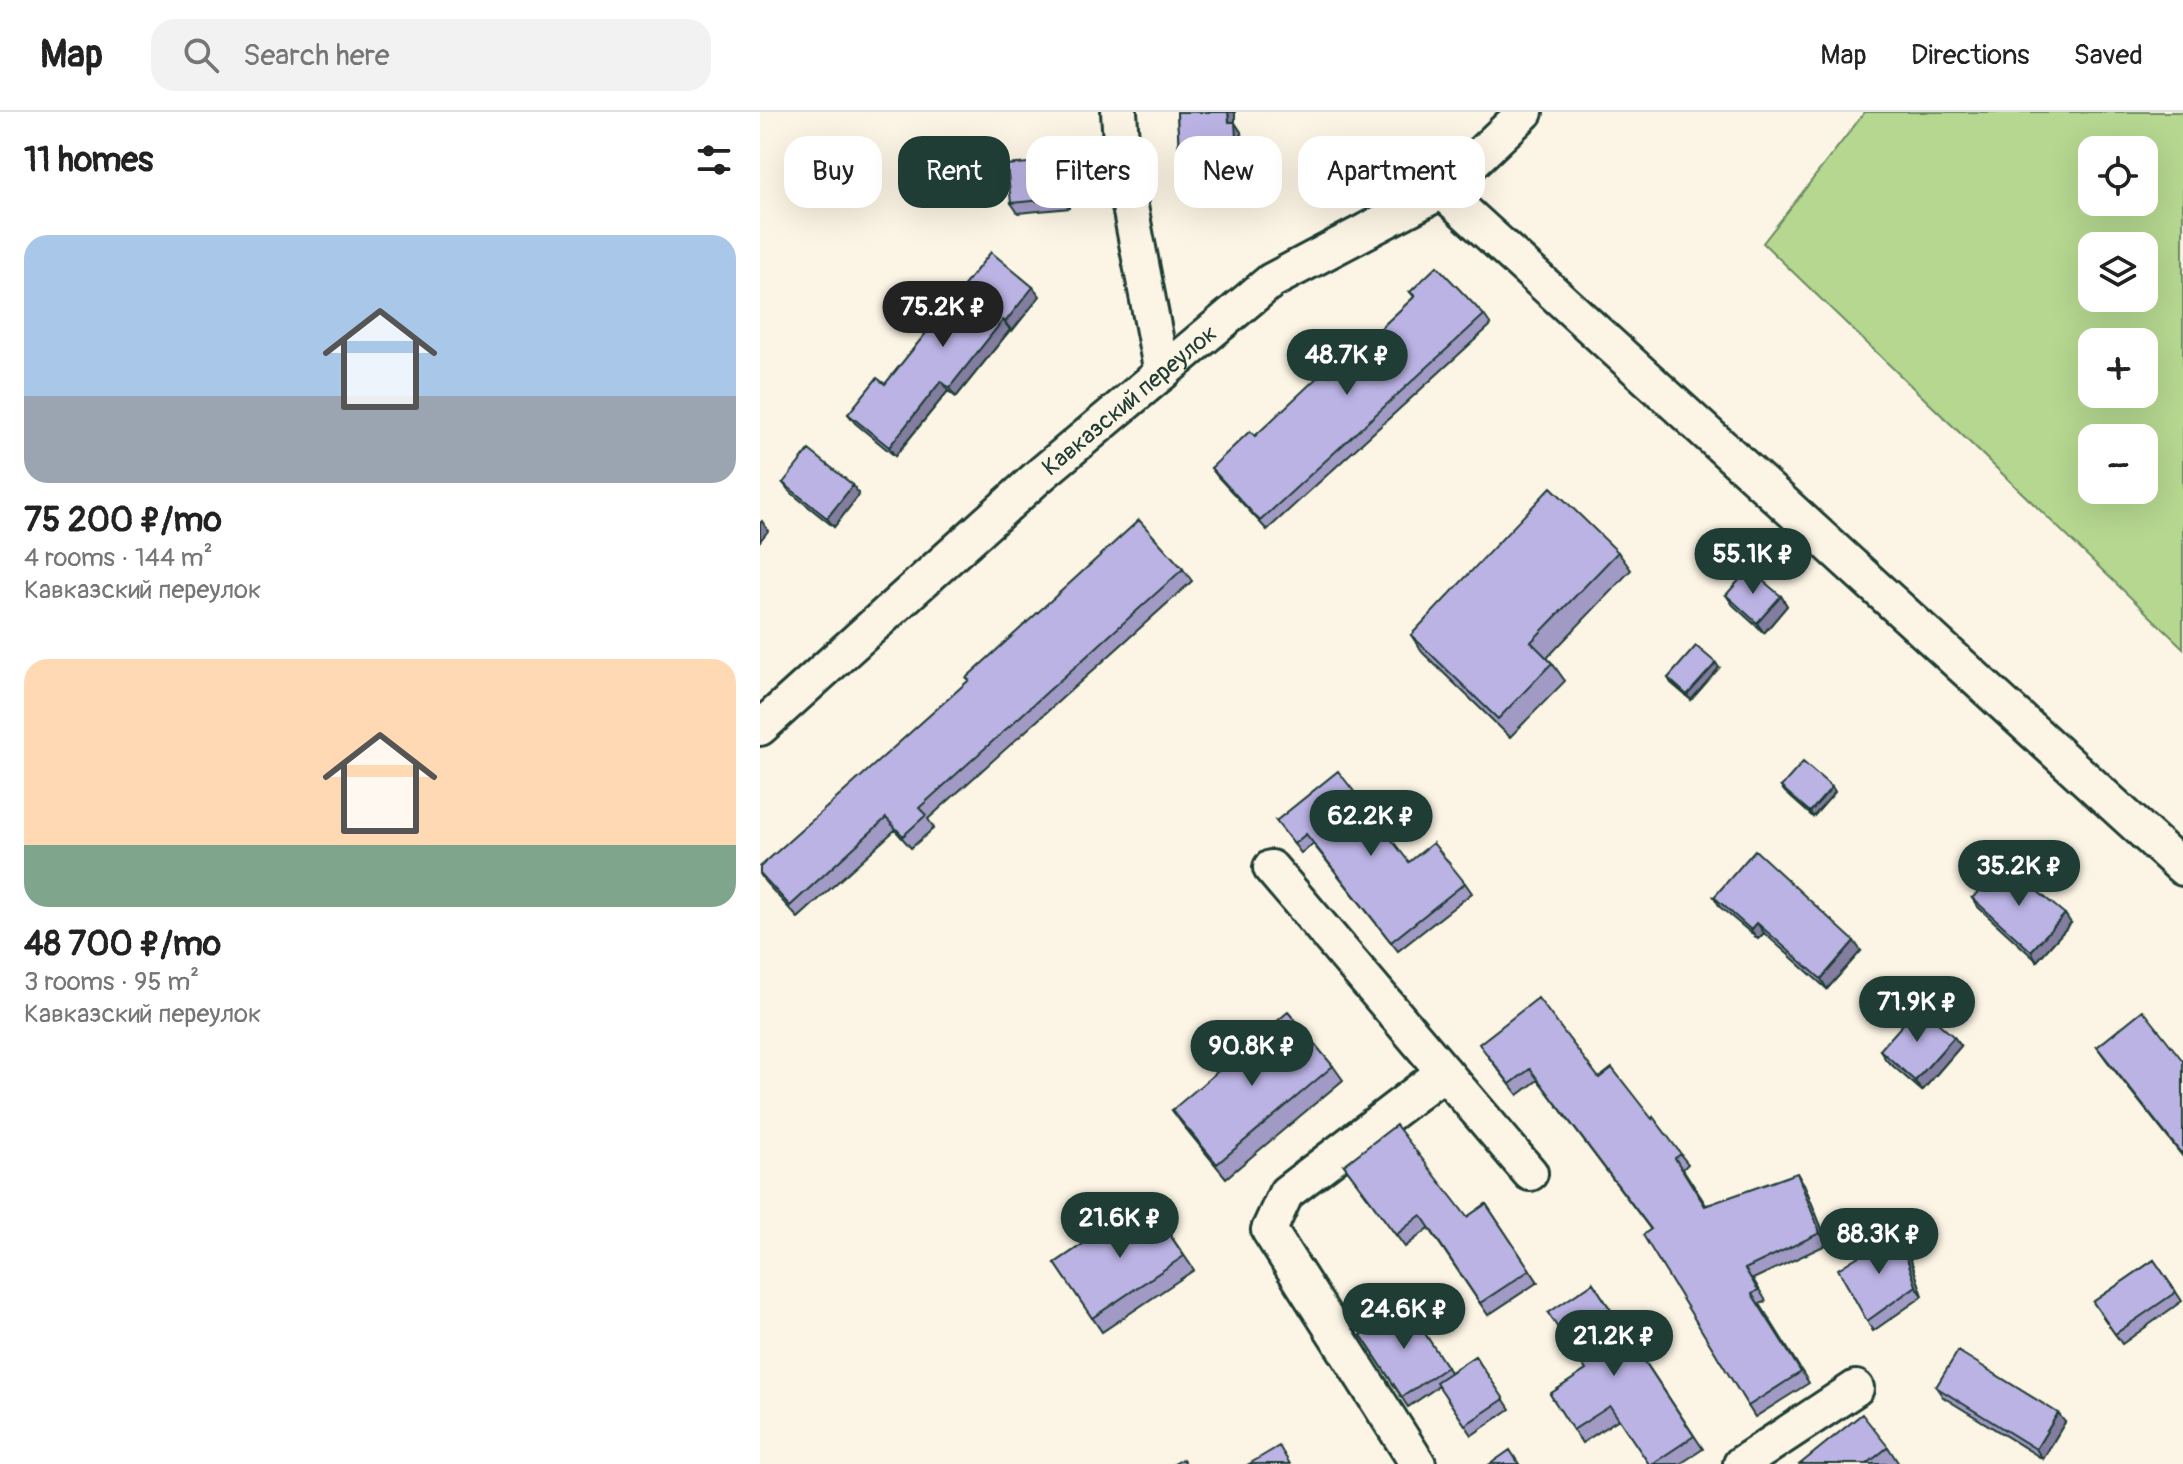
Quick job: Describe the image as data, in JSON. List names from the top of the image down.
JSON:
{
  "streets": {
    "street": ["Кавказский переулок"]
  },
  "page": {
    "header": "Map",
    "search": "Search here",
    "nav": ["Map", "Directions", "Saved"],
    "heading": "11 homes",
    "map_buttons": ["+", "−"],
    "chip": [
      "Buy",
      "Rent",
      "Filters",
      "New",
      "Apartment"
    ],
    "list": [
      {
        "name": "75 200 ₽/mo",
        "note": "4 rooms · 144 m² · Кавказский переулок"
      },
      {
        "name": "48 700 ₽/mo",
        "note": "3 rooms · 95 m² · Кавказский переулок"
      }
    ],
    "price": [
      "75.2K ₽",
      "48.7K ₽",
      "55.1K ₽",
      "62.2K ₽",
      "35.2K ₽",
      "71.9K ₽",
      "90.8K ₽",
      "21.6K ₽",
      "88.3K ₽",
      "24.6K ₽",
      "21.2K ₽"
    ]
  }
}
